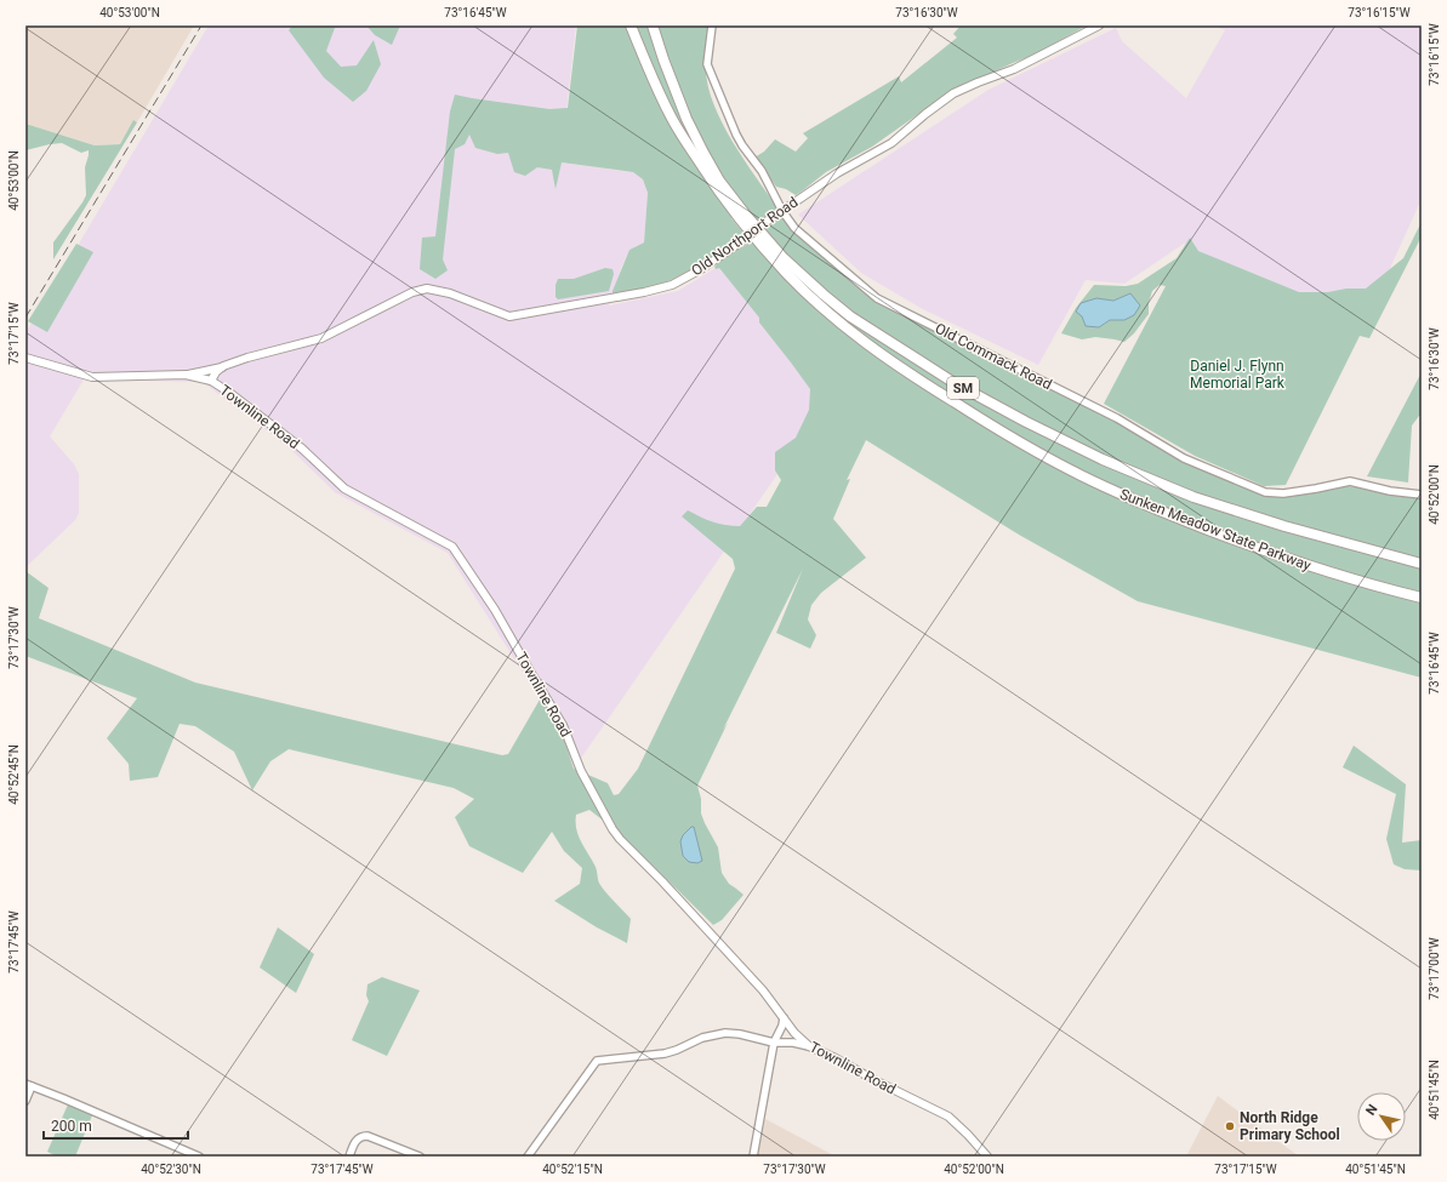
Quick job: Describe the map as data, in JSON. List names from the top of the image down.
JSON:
{
  "streets": {
    "highway": ["SM", "Sunken Meadow State Parkway"],
    "main road": ["Old Northport Road", "Townline Road"],
    "street": ["Old Commack Road"]
  },
  "crossings": [
    ["Old Northport Road", "Old Commack Road"],
    ["Old Northport Road", "Townline Road"]
  ],
  "parks": ["Daniel J. Flynn Memorial Park"],
  "places": ["North Ridge Primary School"],
  "scale_bar": "200 m",
  "north": "top left",
  "coordinates": [
    "40°53'00\"N",
    "73°16'45\"W",
    "73°16'30\"W",
    "73°16'15\"W",
    "73°17'15\"W",
    "40°52'00\"N",
    "73°17'30\"W",
    "40°52'45\"N",
    "73°17'45\"W",
    "73°17'00\"W",
    "40°51'45\"N",
    "40°52'30\"N",
    "40°52'15\"N"
  ]
}
